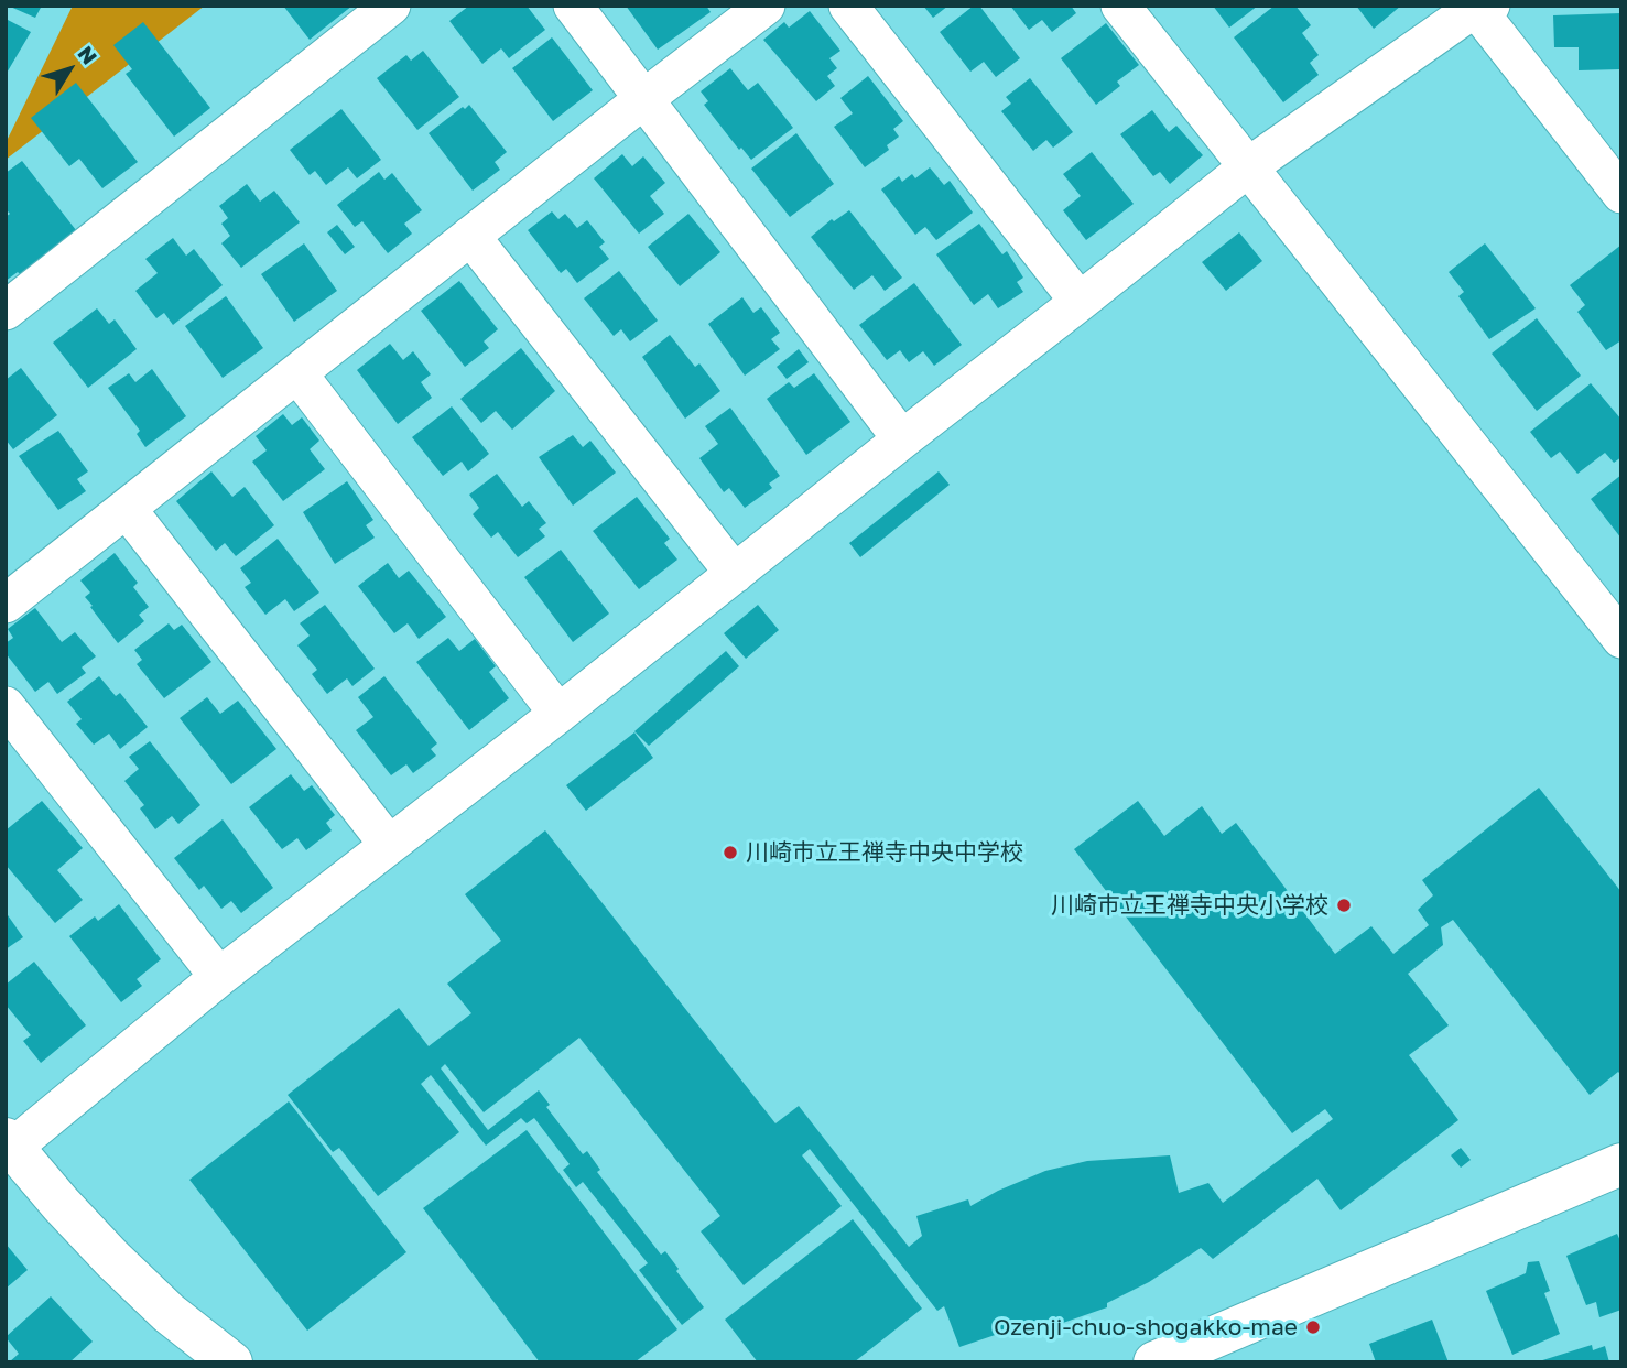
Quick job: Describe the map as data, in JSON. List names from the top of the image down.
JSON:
{
  "places": ["川崎市立王禅寺中央中学校", "川崎市立王禅寺中央小学校", "Ozenji-chuo-shogakko-mae"],
  "north": "top right"
}
